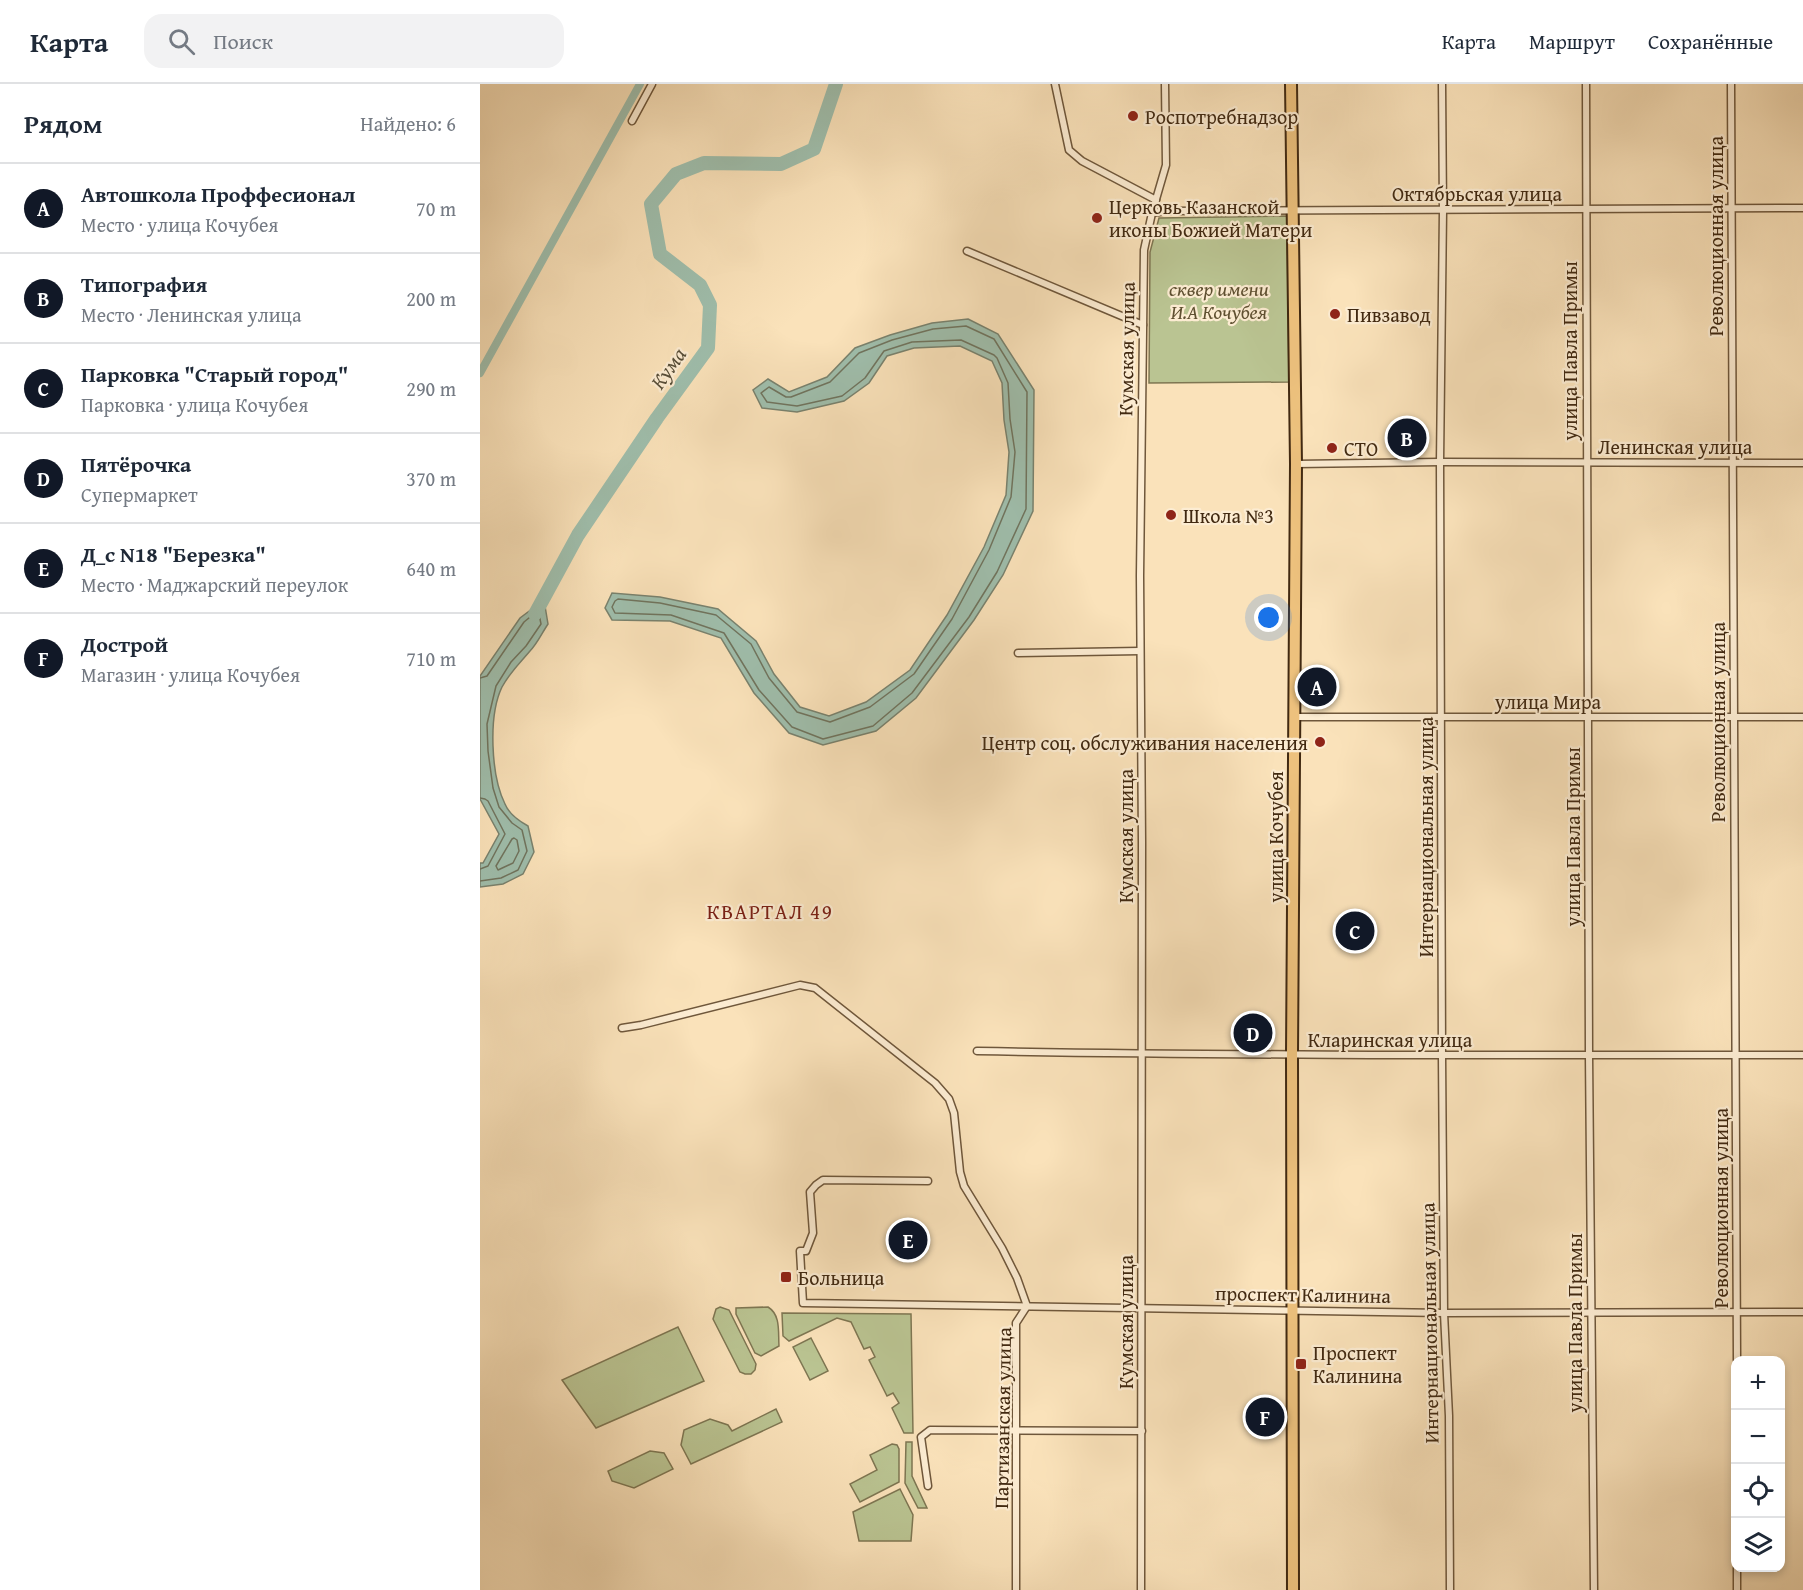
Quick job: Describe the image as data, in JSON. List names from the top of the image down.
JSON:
{
  "streets": {
    "main road": ["улица Кочубея"],
    "street": [
      "Октябрьская улица",
      "Революционная улица",
      "Кумская улица",
      "улица Павла Примы",
      "Ленинская улица",
      "улица Мира",
      "Интернациональная улица",
      "Кларинская улица",
      "проспект Калинина",
      "Партизанская улица"
    ]
  },
  "crossings": [
    ["Октябрьская улица", "Революционная улица"],
    ["Октябрьская улица", "Кумская улица"],
    ["Октябрьская улица", "улица Павла Примы"],
    ["Октябрьская улица", "улица Кочубея"],
    ["Октябрьская улица", "Интернациональная улица"],
    ["Революционная улица", "Ленинская улица"],
    ["Революционная улица", "улица Мира"],
    ["Революционная улица", "Кларинская улица"],
    ["Революционная улица", "проспект Калинина"],
    ["Кумская улица", "Кларинская улица"],
    ["Кумская улица", "проспект Калинина"],
    ["улица Павла Примы", "Ленинская улица"],
    ["улица Павла Примы", "улица Мира"],
    ["улица Павла Примы", "Кларинская улица"],
    ["улица Павла Примы", "проспект Калинина"],
    ["Ленинская улица", "улица Кочубея"],
    ["Ленинская улица", "Интернациональная улица"],
    ["улица Мира", "улица Кочубея"],
    ["улица Мира", "Интернациональная улица"],
    ["улица Кочубея", "Кларинская улица"],
    ["улица Кочубея", "проспект Калинина"],
    ["Интернациональная улица", "Кларинская улица"],
    ["Интернациональная улица", "проспект Калинина"],
    ["проспект Калинина", "Партизанская улица"]
  ],
  "districts": ["КВАРТАЛ 49"],
  "water": ["Кума"],
  "parks": ["сквер имени И.А Кочубея"],
  "places": {
    "other": [
      "Роспотребнадзор",
      "Церковь Казанской иконы Божией Матери",
      "Пивзавод",
      "СТО",
      "Школа №3",
      "Центр соц. обслуживания населения"
    ],
    "transit": ["Больница", "Проспект Калинина"]
  },
  "page": {
    "header": "Карта",
    "search": "Поиск",
    "nav": ["Карта", "Маршрут", "Сохранённые"],
    "heading": ["Рядом", "Найдено: 6"],
    "list": [
      {
        "mark": "A",
        "name": "Автошкола Проффесионал",
        "note": "Место · улица Кочубея",
        "value": "70 m"
      },
      {
        "mark": "B",
        "name": "Типография",
        "note": "Место · Ленинская улица",
        "value": "200 m"
      },
      {
        "mark": "C",
        "name": "Парковка \"Старый город\"",
        "note": "Парковка · улица Кочубея",
        "value": "290 m"
      },
      {
        "mark": "D",
        "name": "Пятёрочка",
        "note": "Супермаркет",
        "value": "370 m"
      },
      {
        "mark": "E",
        "name": "Д_с N18 \"Березка\"",
        "note": "Место · Маджарский переулок",
        "value": "640 m"
      },
      {
        "mark": "F",
        "name": "Дострой",
        "note": "Магазин · улица Кочубея",
        "value": "710 m"
      }
    ],
    "pins": [
      "B",
      "A",
      "C",
      "D",
      "E",
      "F"
    ],
    "map_buttons": ["+", "−"]
  }
}
